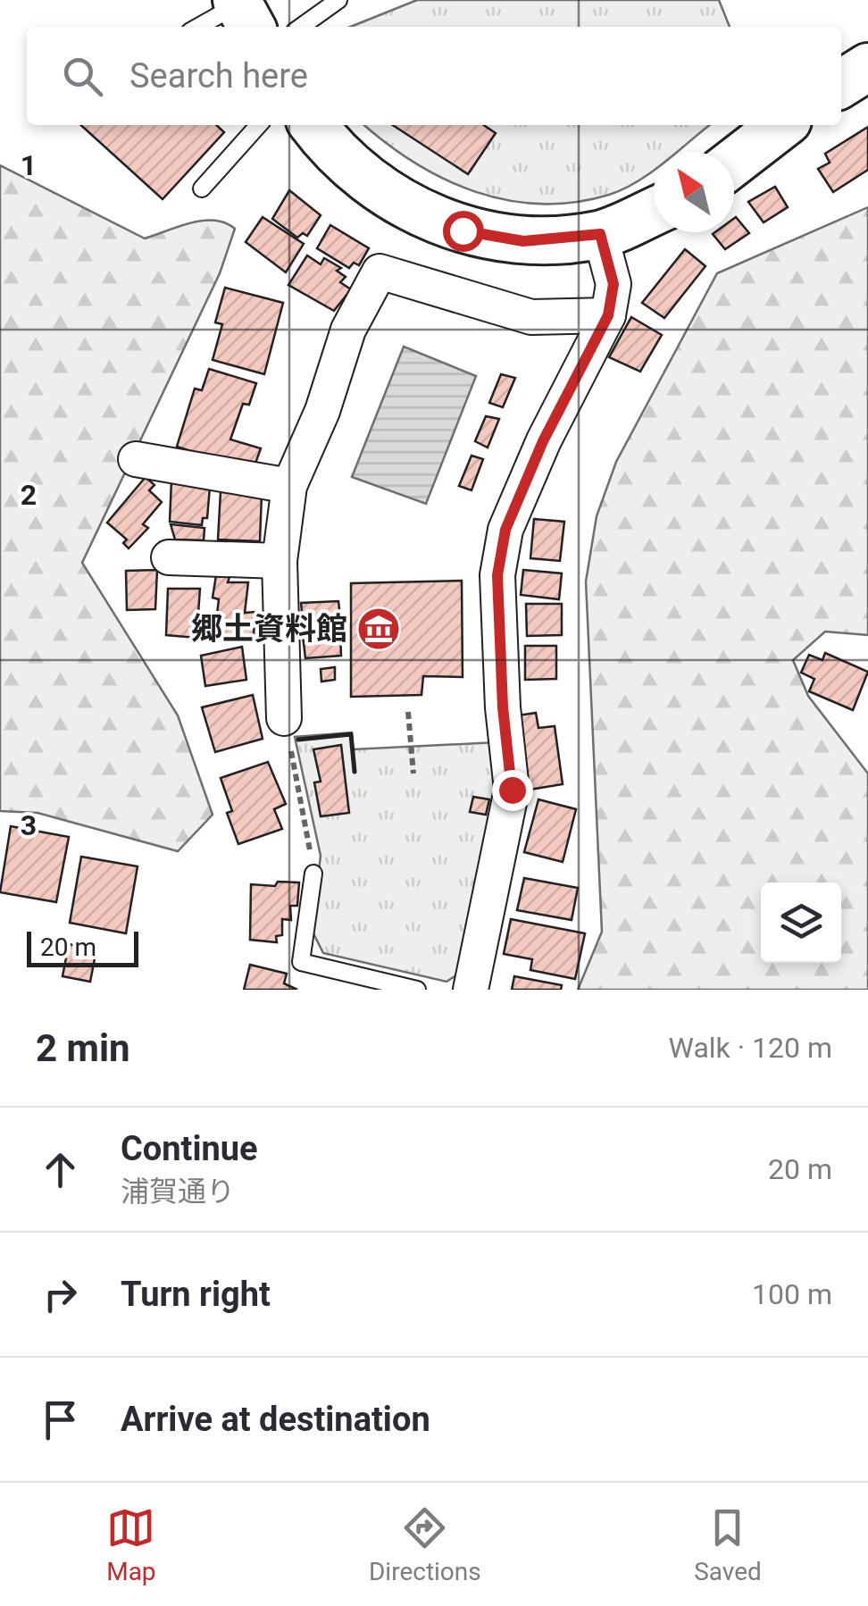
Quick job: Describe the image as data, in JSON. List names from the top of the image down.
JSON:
{
  "places": {
    "museum": ["郷土資料館"]
  },
  "scale_bar": "20 m",
  "north": "top left",
  "page": {
    "search": "Search here",
    "scale": "20 m",
    "heading": ["2 min", "Walk · 120 m"],
    "list": [
      ["Continue", "浦賀通り", "20 m"],
      ["Turn right", "100 m"],
      "Arrive at destination"
    ],
    "nav": ["Map", "Directions", "Saved"]
  },
  "grid": {
    "rows": ["1", "2", "3"]
  }
}
